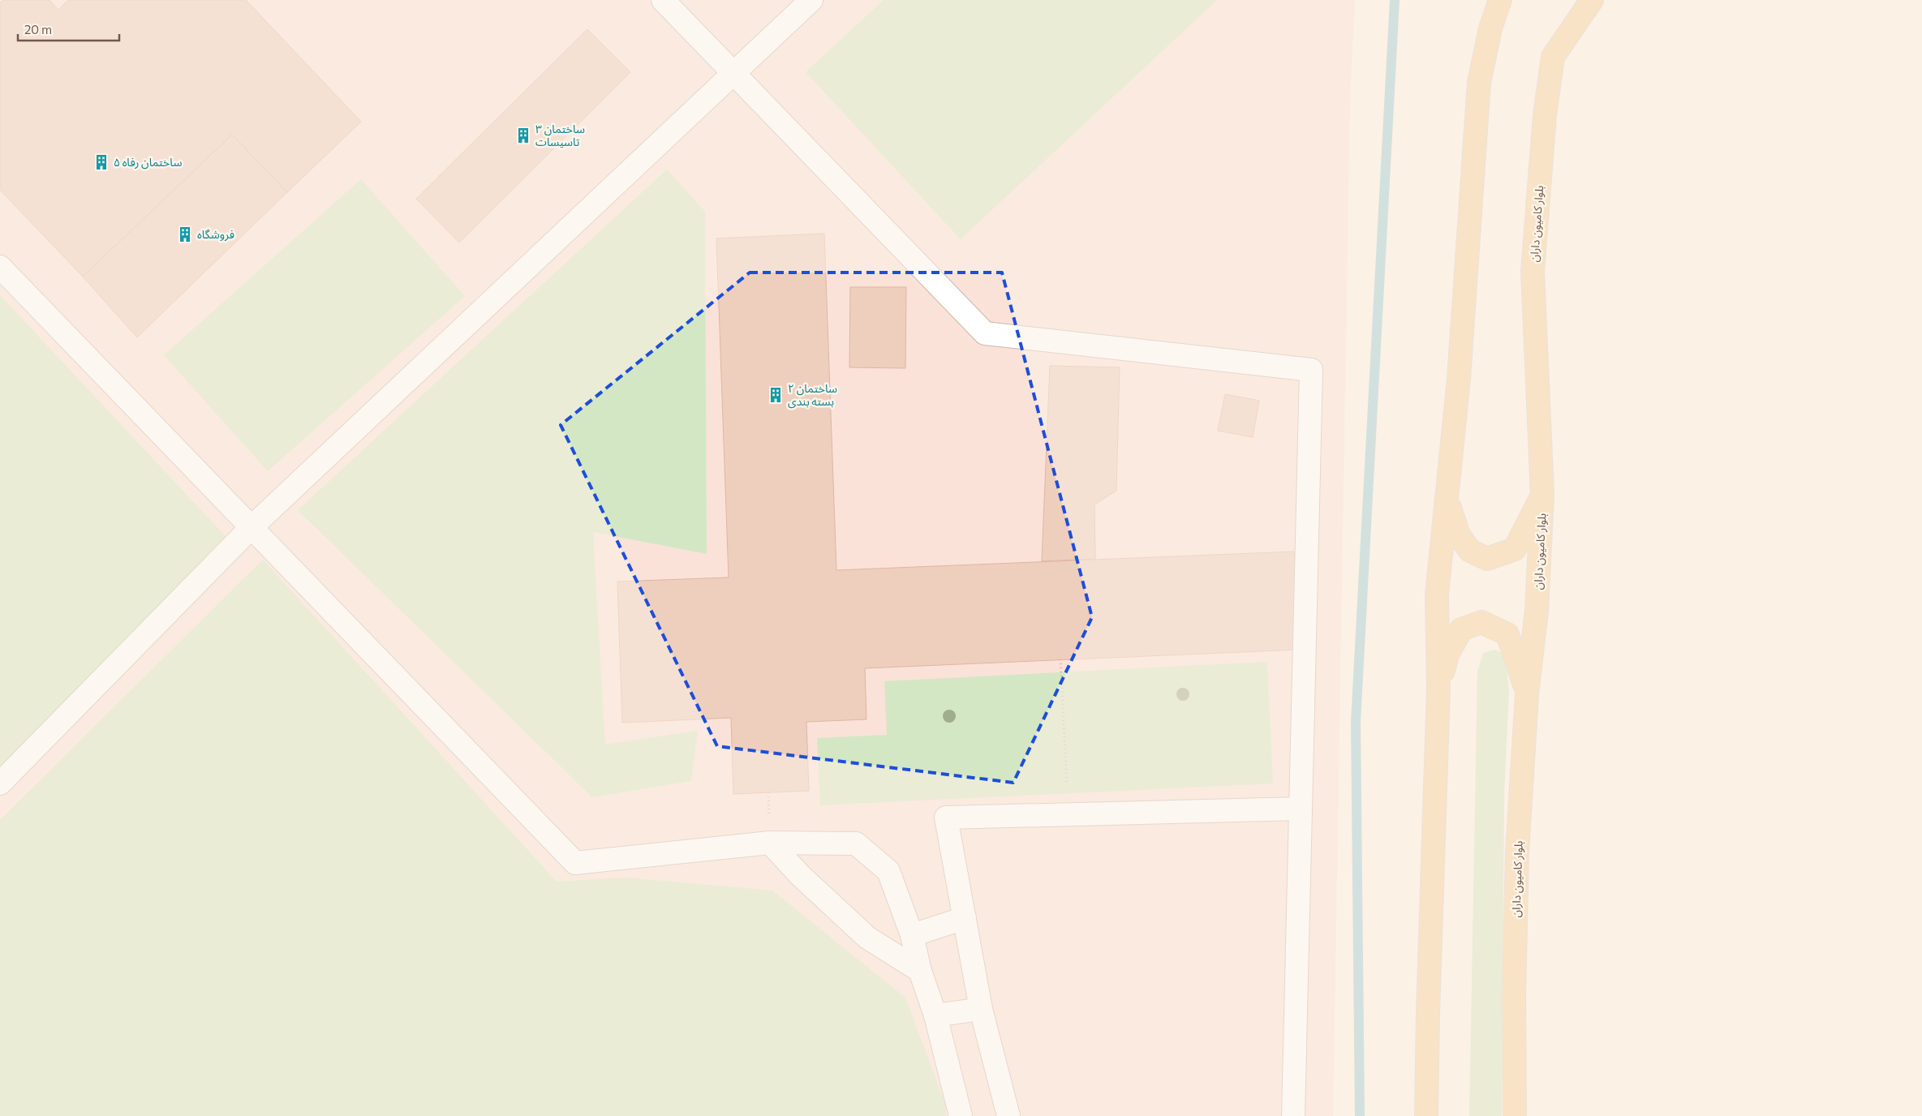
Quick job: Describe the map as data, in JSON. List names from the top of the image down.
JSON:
{
  "streets": {
    "main road": ["بلوار کامیون داران"]
  },
  "places": {
    "building": [
      "۳ ساختمان تاسیسات",
      "۵ ساختمان رفاه",
      "فروشگاه",
      "۲ ساختمان بسته بندی"
    ]
  },
  "scale_bar": "20 m"
}
